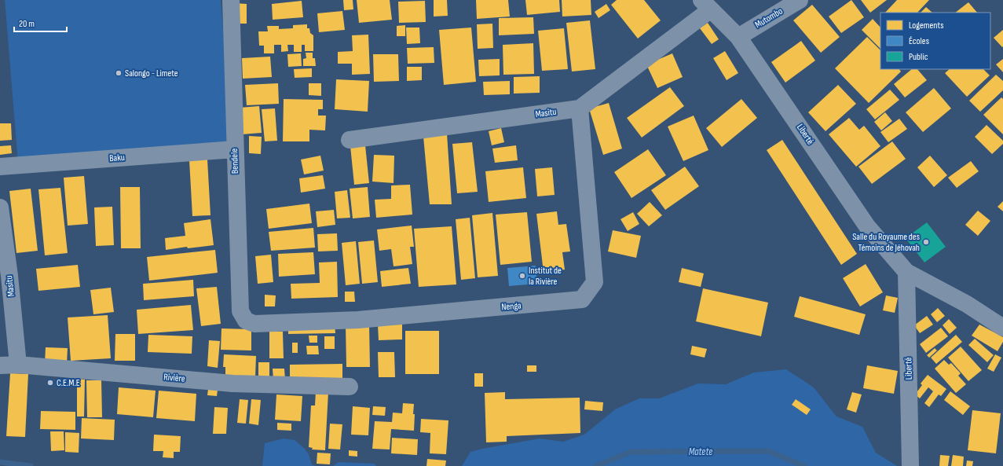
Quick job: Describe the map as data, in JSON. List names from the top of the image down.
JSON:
{
  "streets": {
    "street": [
      "Mutombo",
      "Masitu",
      "Liberté",
      "Baku",
      "Bendele",
      "Nenga",
      "Rivière"
    ]
  },
  "crossings": [
    ["Mutombo", "Liberté"],
    ["Masitu", "Liberté"],
    ["Masitu", "Nenga"],
    ["Masitu", "Rivière"],
    ["Baku", "Bendele"],
    ["Bendele", "Nenga"]
  ],
  "water": ["Matete"],
  "places": [
    "Salongo - Limete",
    "Salle du Royaume des Témoins de Jéhovah",
    "Institut de la Rivière",
    "C.E.M.E"
  ],
  "legend": ["Logements", "Écoles", "Public"],
  "scale_bar": "20 m"
}
